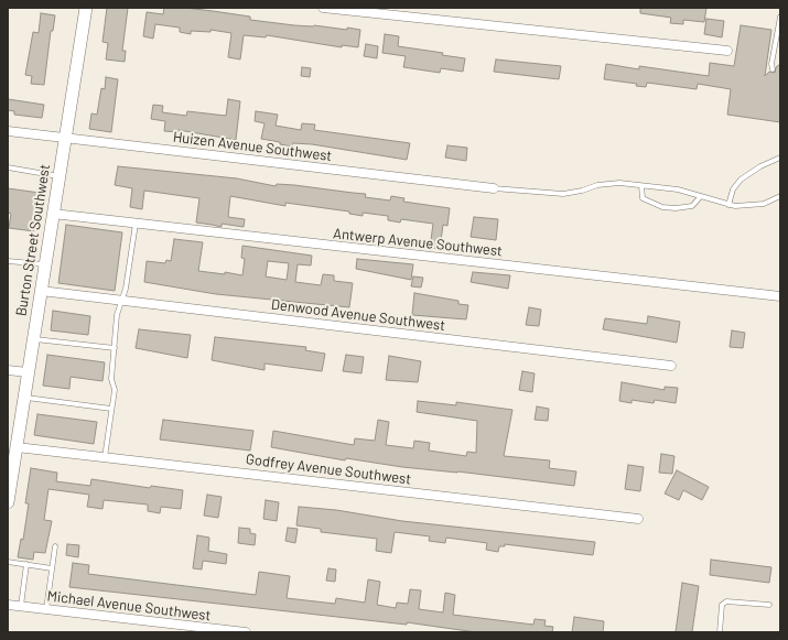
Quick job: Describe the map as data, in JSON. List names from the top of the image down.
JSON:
{
  "streets": {
    "main road": ["Burton Street Southwest"],
    "street": [
      "Huizen Avenue Southwest",
      "Antwerp Avenue Southwest",
      "Denwood Avenue Southwest",
      "Godfrey Avenue Southwest",
      "Michael Avenue Southwest"
    ]
  },
  "crossings": [
    ["Huizen Avenue Southwest", "Burton Street Southwest"],
    ["Burton Street Southwest", "Antwerp Avenue Southwest"],
    ["Burton Street Southwest", "Denwood Avenue Southwest"],
    ["Burton Street Southwest", "Godfrey Avenue Southwest"]
  ]
}
